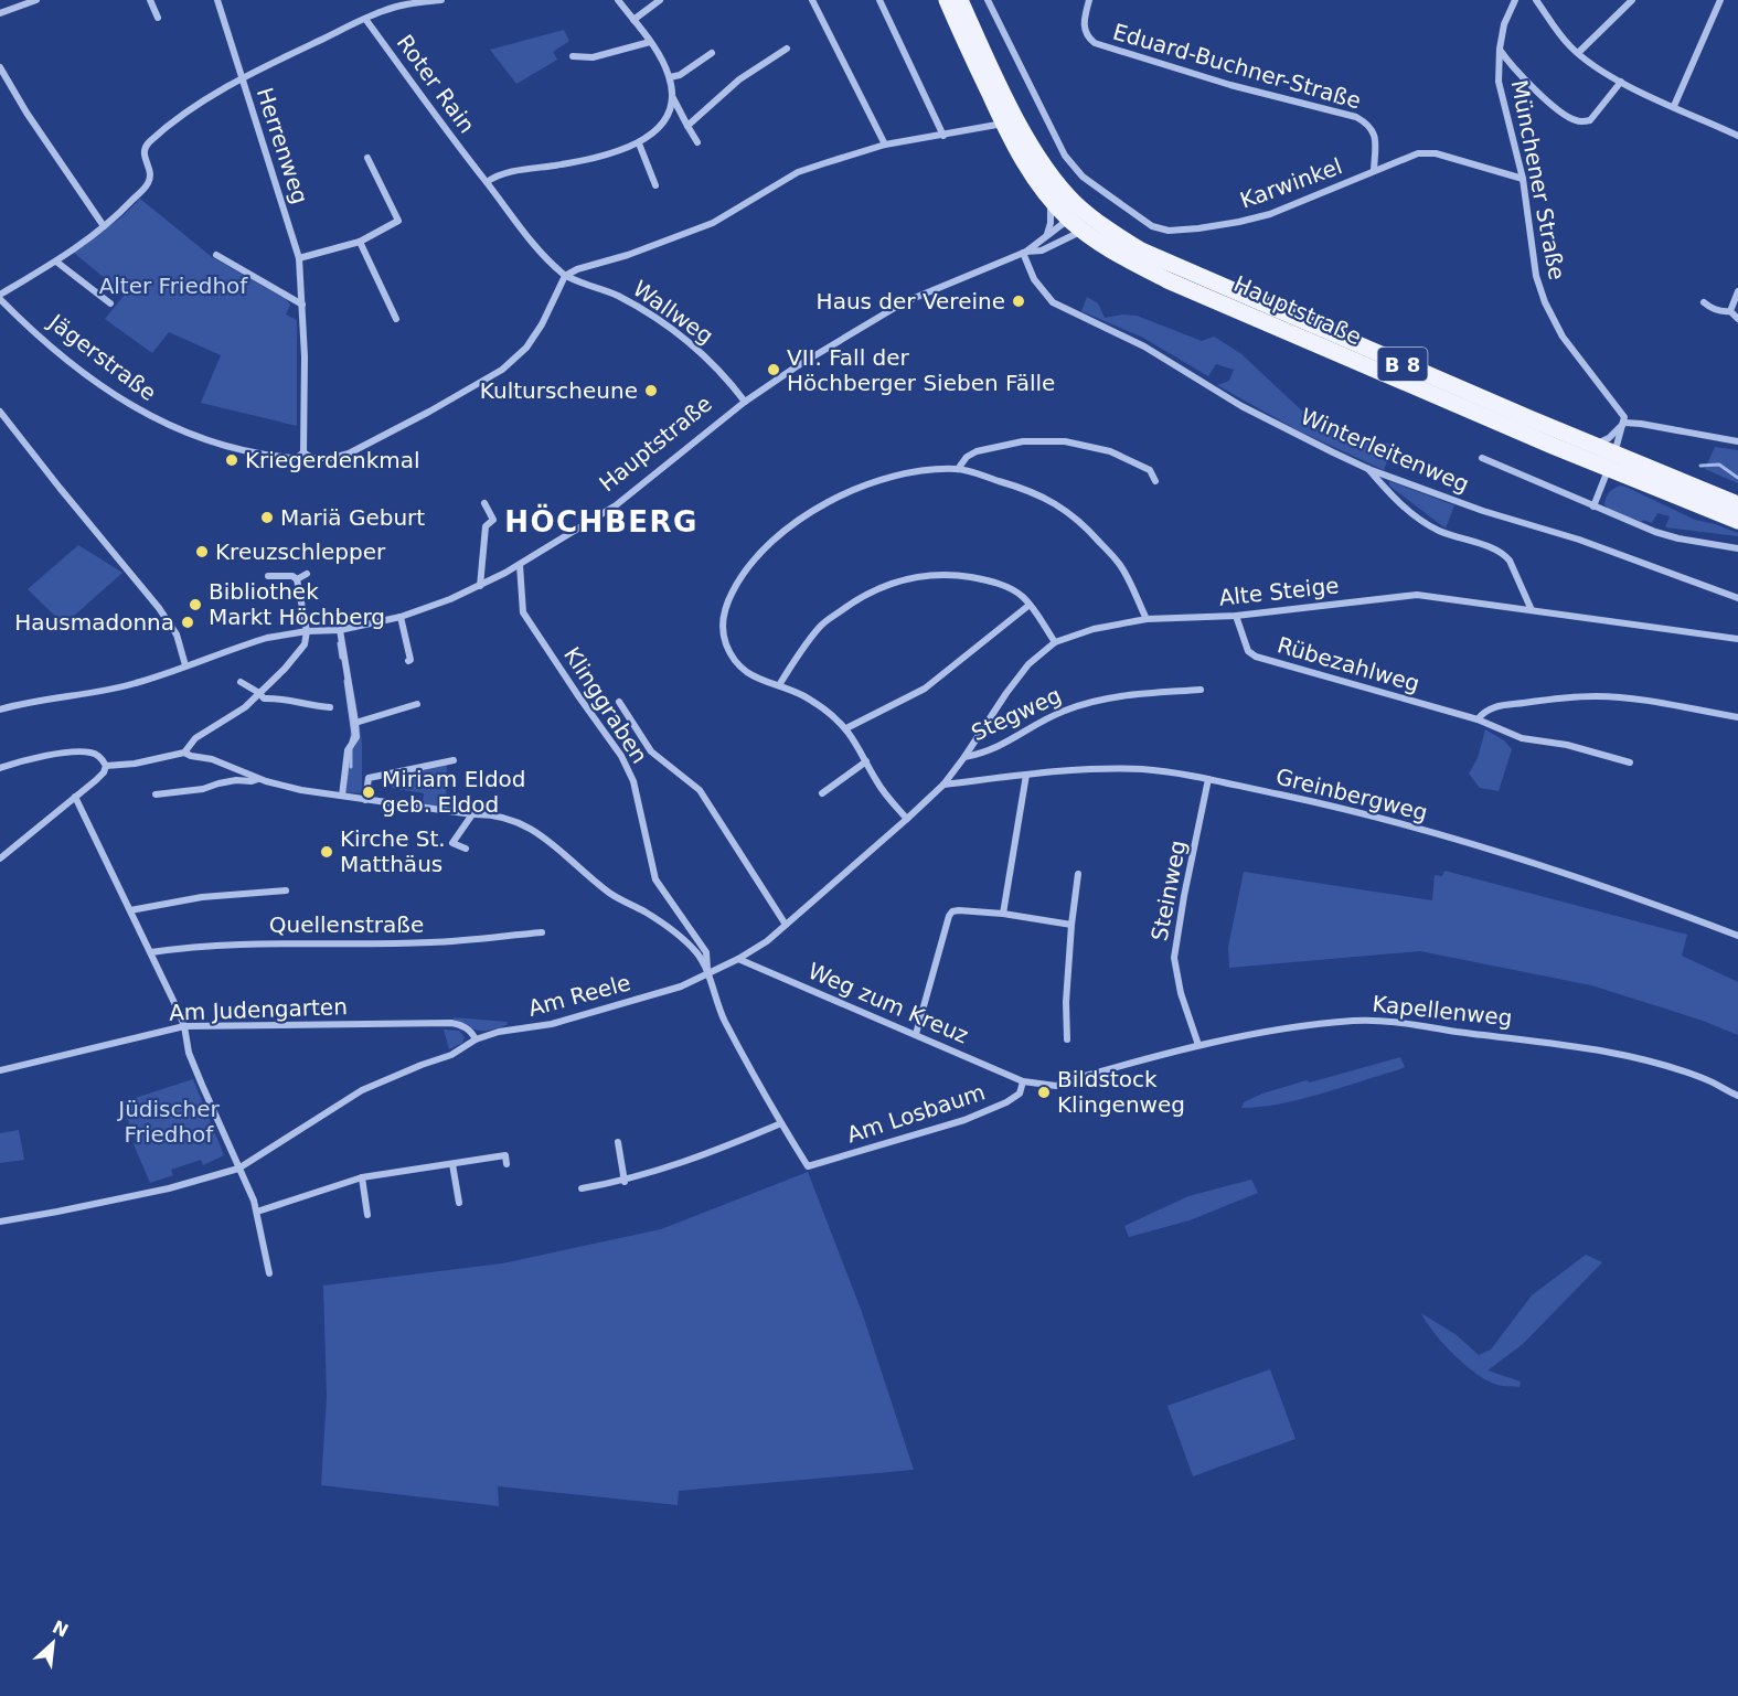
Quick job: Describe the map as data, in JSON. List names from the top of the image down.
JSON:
{
  "streets": {
    "main road": ["Hauptstraße", "B 8"],
    "street": [
      "Eduard-Buchner-Straße",
      "Roter Rain",
      "Herrenweg",
      "Münchener Straße",
      "Karwinkel",
      "Wallweg",
      "Jägerstraße",
      "Winterleitenweg",
      "Alte Steige",
      "Rübezahlweg",
      "Klinggraben",
      "Stegweg",
      "Greinbergweg",
      "Steinweg",
      "Quellenstraße",
      "Am Reele",
      "Weg zum Kreuz",
      "Am Judengarten",
      "Kapellenweg",
      "Am Losbaum"
    ]
  },
  "crossings": [
    ["Eduard-Buchner-Straße", "Karwinkel"],
    ["Roter Rain", "Wallweg"],
    ["Herrenweg", "Jägerstraße"],
    ["Münchener Straße", "Karwinkel"],
    ["Hauptstraße", "Wallweg"],
    ["Hauptstraße", "B 8"],
    ["Hauptstraße", "Winterleitenweg"],
    ["Hauptstraße", "Klinggraben"],
    ["Alte Steige", "Rübezahlweg"],
    ["Alte Steige", "Stegweg"],
    ["Alte Steige", "Greinbergweg"],
    ["Alte Steige", "Am Reele"],
    ["Klinggraben", "Am Reele"],
    ["Greinbergweg", "Steinweg"],
    ["Steinweg", "Kapellenweg"],
    ["Am Reele", "Weg zum Kreuz"],
    ["Am Reele", "Am Judengarten"],
    ["Weg zum Kreuz", "Kapellenweg"],
    ["Weg zum Kreuz", "Am Losbaum"],
    ["Kapellenweg", "Am Losbaum"]
  ],
  "districts": ["HÖCHBERG"],
  "parks": ["Alter Friedhof", "Jüdischer Friedhof"],
  "places": [
    "Haus der Vereine",
    "VII. Fall der Höchberger Sieben Fälle",
    "Kulturscheune",
    "Kriegerdenkmal",
    "Mariä Geburt",
    "Kreuzschlepper",
    "Bibliothek Markt Höchberg",
    "Hausmadonna",
    "Miriam Eldod geb. Eldod",
    "Kirche St. Matthäus",
    "Bildstock Klingenweg"
  ],
  "north": "top right"
}
